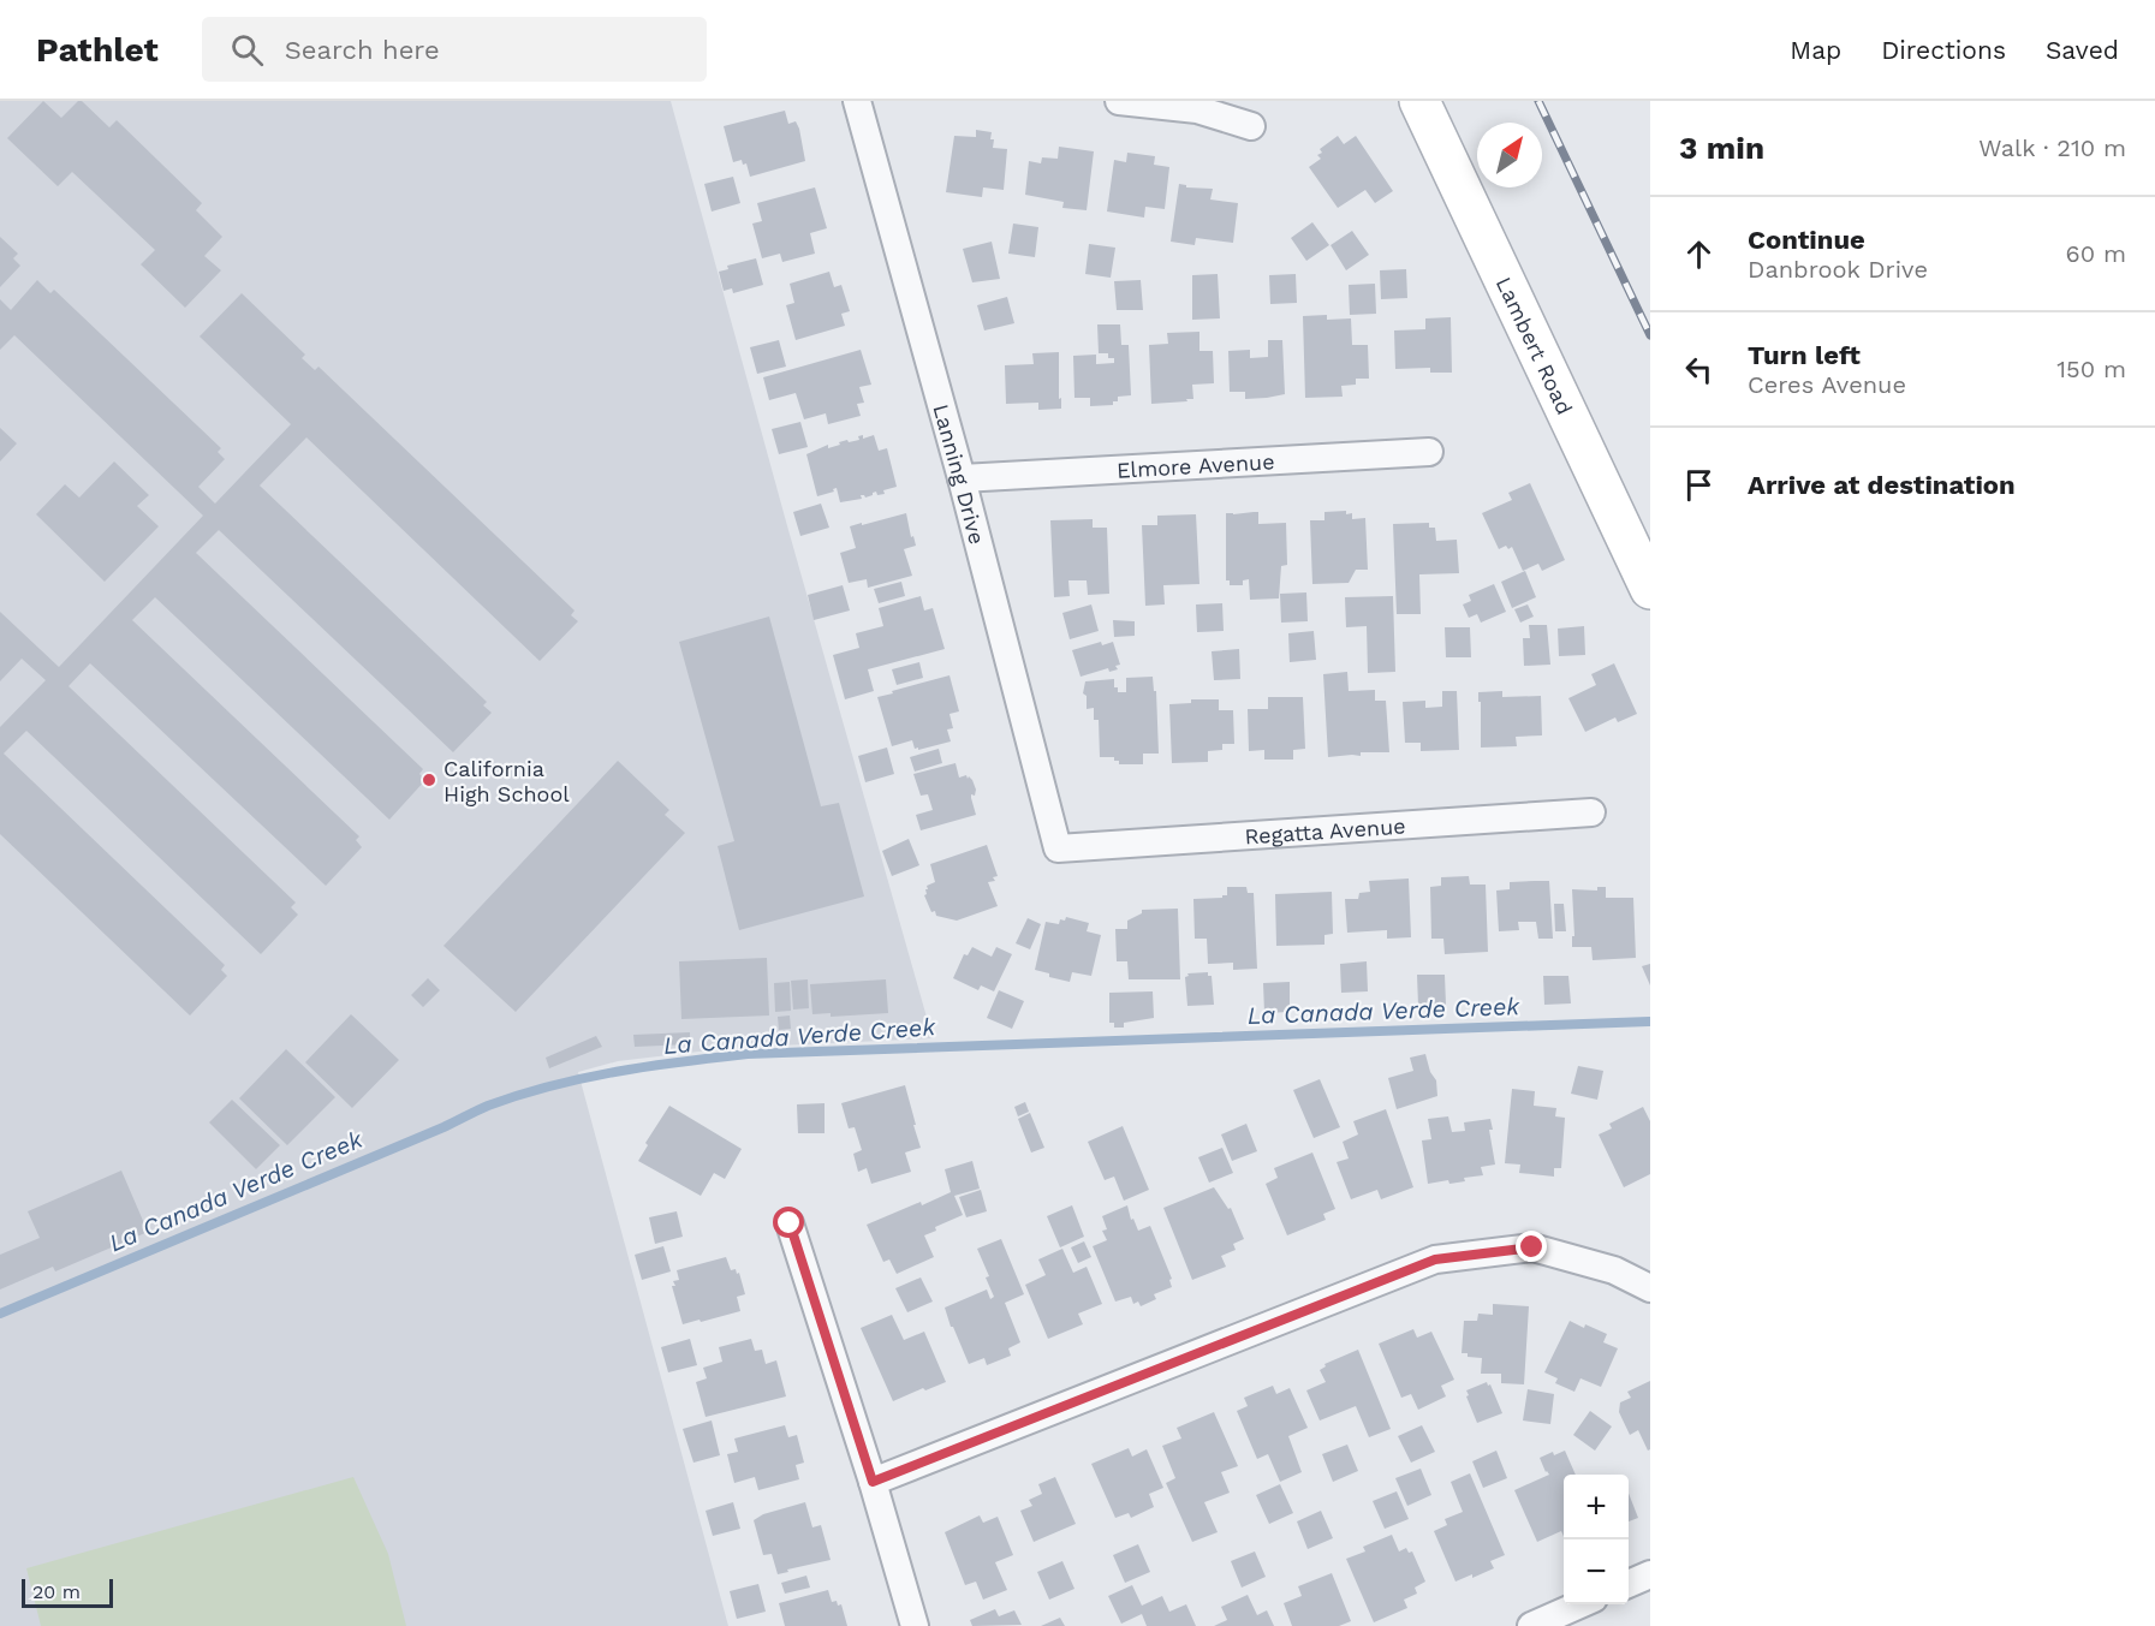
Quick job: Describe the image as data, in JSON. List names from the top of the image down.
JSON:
{
  "streets": {
    "main road": ["Lambert Road"],
    "street": ["Elmore Avenue", "Lanning Drive", "Regatta Avenue"]
  },
  "crossings": [
    ["Elmore Avenue", "Lanning Drive"],
    ["Lanning Drive", "Regatta Avenue"]
  ],
  "water": ["La Canada Verde Creek"],
  "places": ["California High School"],
  "scale_bar": "20 m",
  "north": "top right",
  "page": {
    "header": "Pathlet",
    "search": "Search here",
    "nav": ["Map", "Directions", "Saved"],
    "heading": ["3 min", "Walk · 210 m"],
    "list": [
      ["Continue", "Danbrook Drive", "60 m"],
      ["Turn left", "Ceres Avenue", "150 m"],
      "Arrive at destination"
    ],
    "map_buttons": ["+", "−"],
    "scale": "20 m"
  }
}
